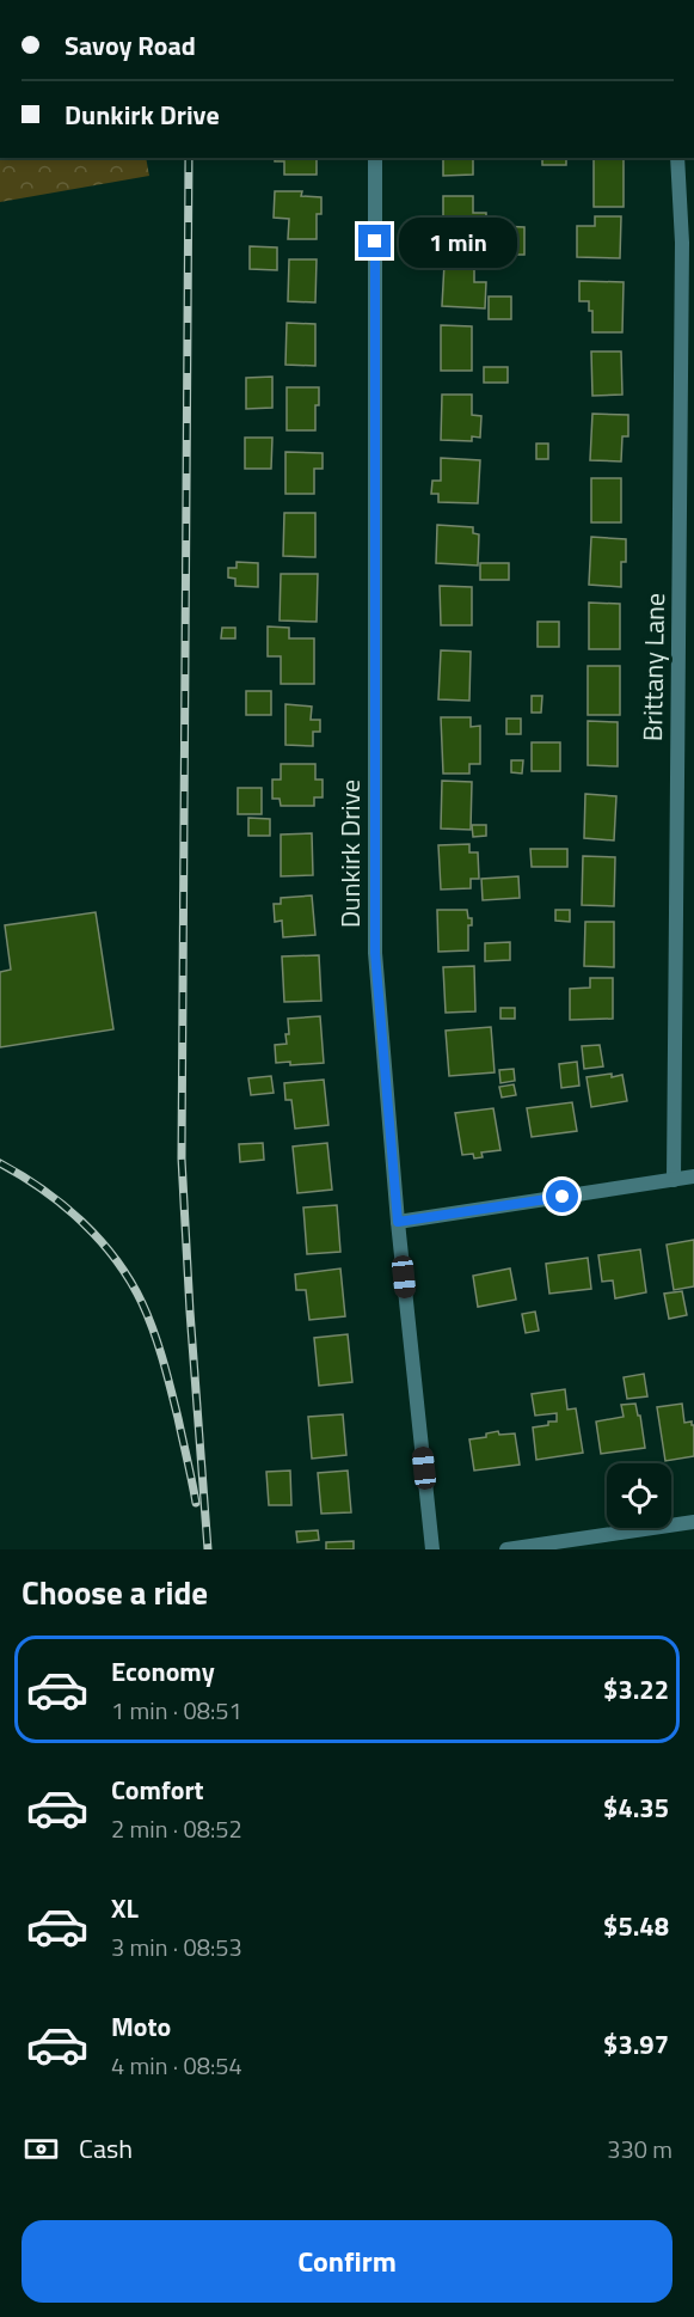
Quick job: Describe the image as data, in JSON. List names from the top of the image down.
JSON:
{
  "streets": {
    "street": ["Brittany Lane", "Dunkirk Drive"]
  },
  "page": {
    "banner": ["Savoy Road", "Dunkirk Drive"],
    "bubble": "1 min",
    "heading": "Choose a ride",
    "list": [
      {
        "name": "Economy",
        "note": "1 min · 08:51",
        "value": "$3.22"
      },
      {
        "name": "Comfort",
        "note": "2 min · 08:52",
        "value": "$4.35"
      },
      {
        "name": "XL",
        "note": "3 min · 08:53",
        "value": "$5.48"
      },
      {
        "name": "Moto",
        "note": "4 min · 08:54",
        "value": "$3.97"
      }
    ],
    "pay": ["Cash", "330 m"],
    "buttons": "Confirm"
  }
}
